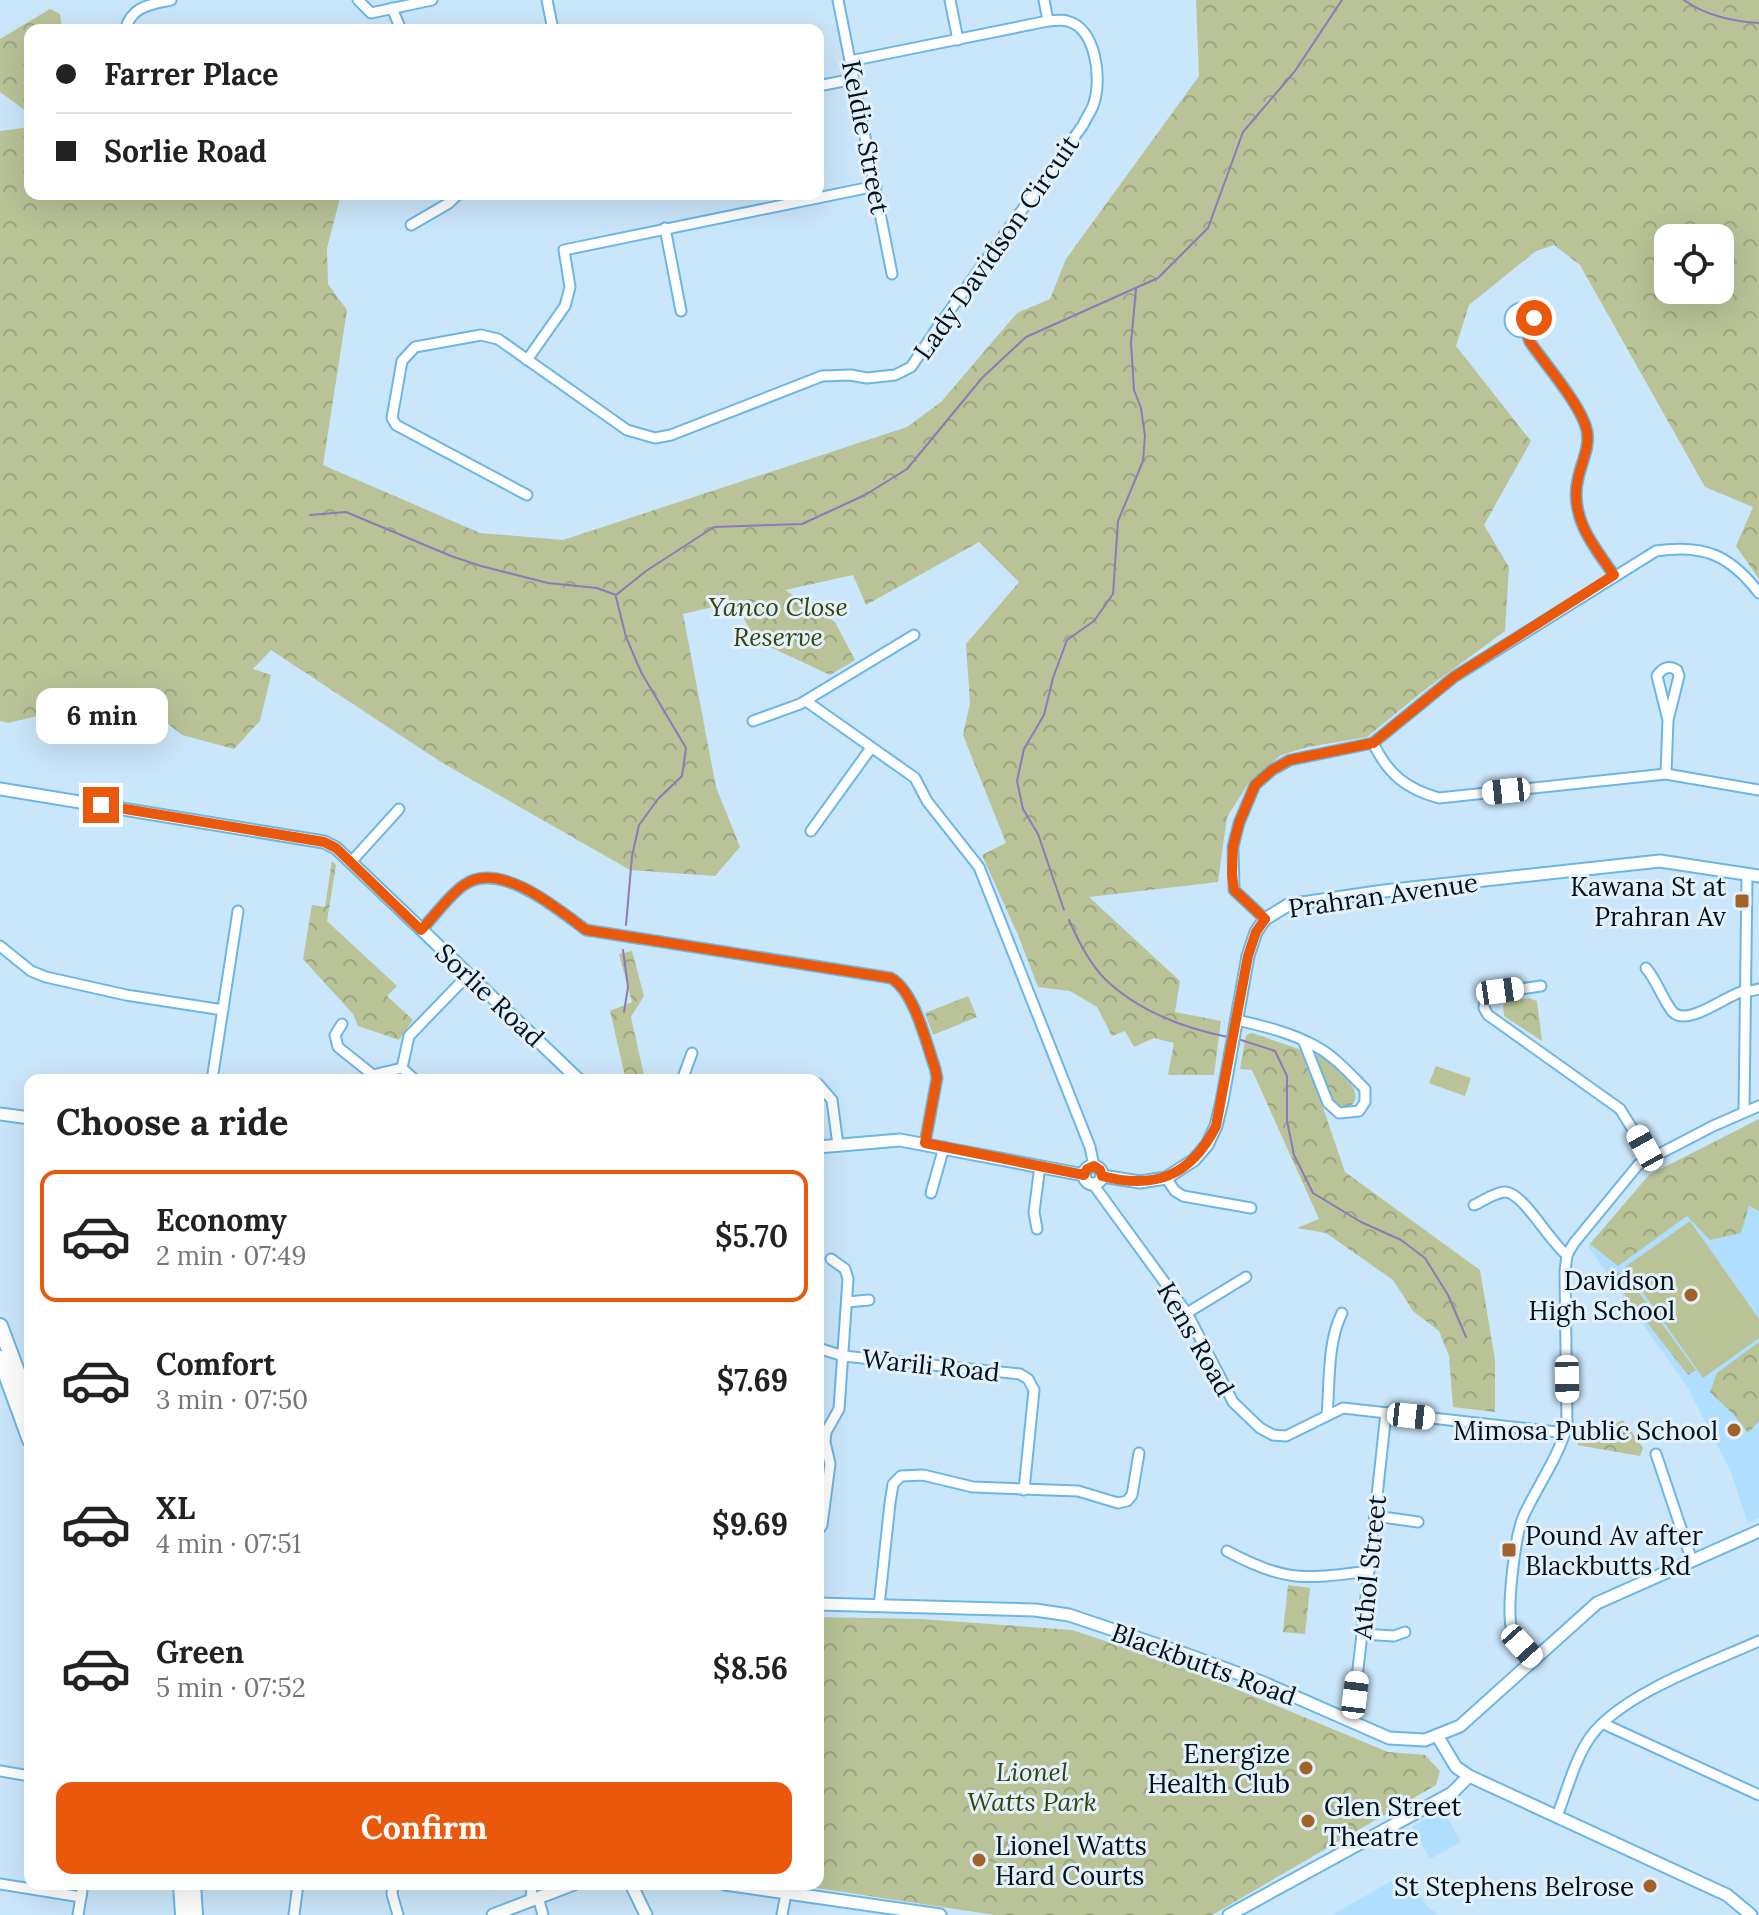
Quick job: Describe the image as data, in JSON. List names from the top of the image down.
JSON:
{
  "streets": {
    "street": [
      "Keldie Street",
      "Lady Davidson Circuit",
      "Prahran Avenue",
      "Sorlie Road",
      "Kens Road",
      "Warili Road",
      "Athol Street",
      "Blackbutts Road"
    ]
  },
  "crossings": [
    ["Keldie Street", "Lady Davidson Circuit"],
    ["Kens Road", "Athol Street"],
    ["Athol Street", "Blackbutts Road"]
  ],
  "parks": ["Yanco Close Reserve", "Lionel Watts Park"],
  "places": {
    "transit": ["Kawana St at Prahran Av", "Pound Av after Blackbutts Rd"],
    "other": [
      "Davidson High School",
      "Mimosa Public School",
      "Energize Health Club",
      "Glen Street Theatre",
      "Lionel Watts Hard Courts",
      "St Stephens Belrose"
    ]
  },
  "page": {
    "banner": ["Farrer Place", "Sorlie Road"],
    "bubble": "6 min",
    "heading": "Choose a ride",
    "list": [
      {
        "name": "Economy",
        "note": "2 min · 07:49",
        "value": "$5.70"
      },
      {
        "name": "Comfort",
        "note": "3 min · 07:50",
        "value": "$7.69"
      },
      {
        "name": "XL",
        "note": "4 min · 07:51",
        "value": "$9.69"
      },
      {
        "name": "Green",
        "note": "5 min · 07:52",
        "value": "$8.56"
      }
    ],
    "buttons": "Confirm"
  }
}
